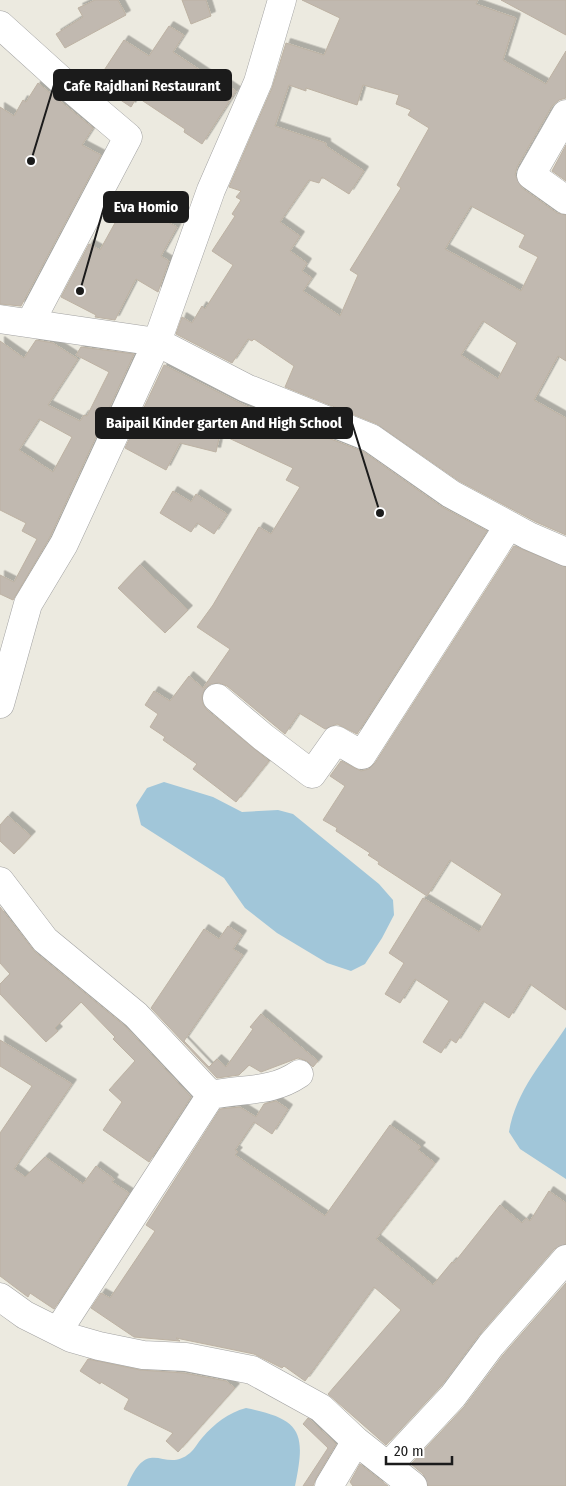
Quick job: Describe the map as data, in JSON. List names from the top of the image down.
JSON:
{
  "places": ["Cafe Rajdhani Restaurant", "Eva Homio", "Baipail Kinder garten And High School"],
  "scale_bar": "20 m"
}
